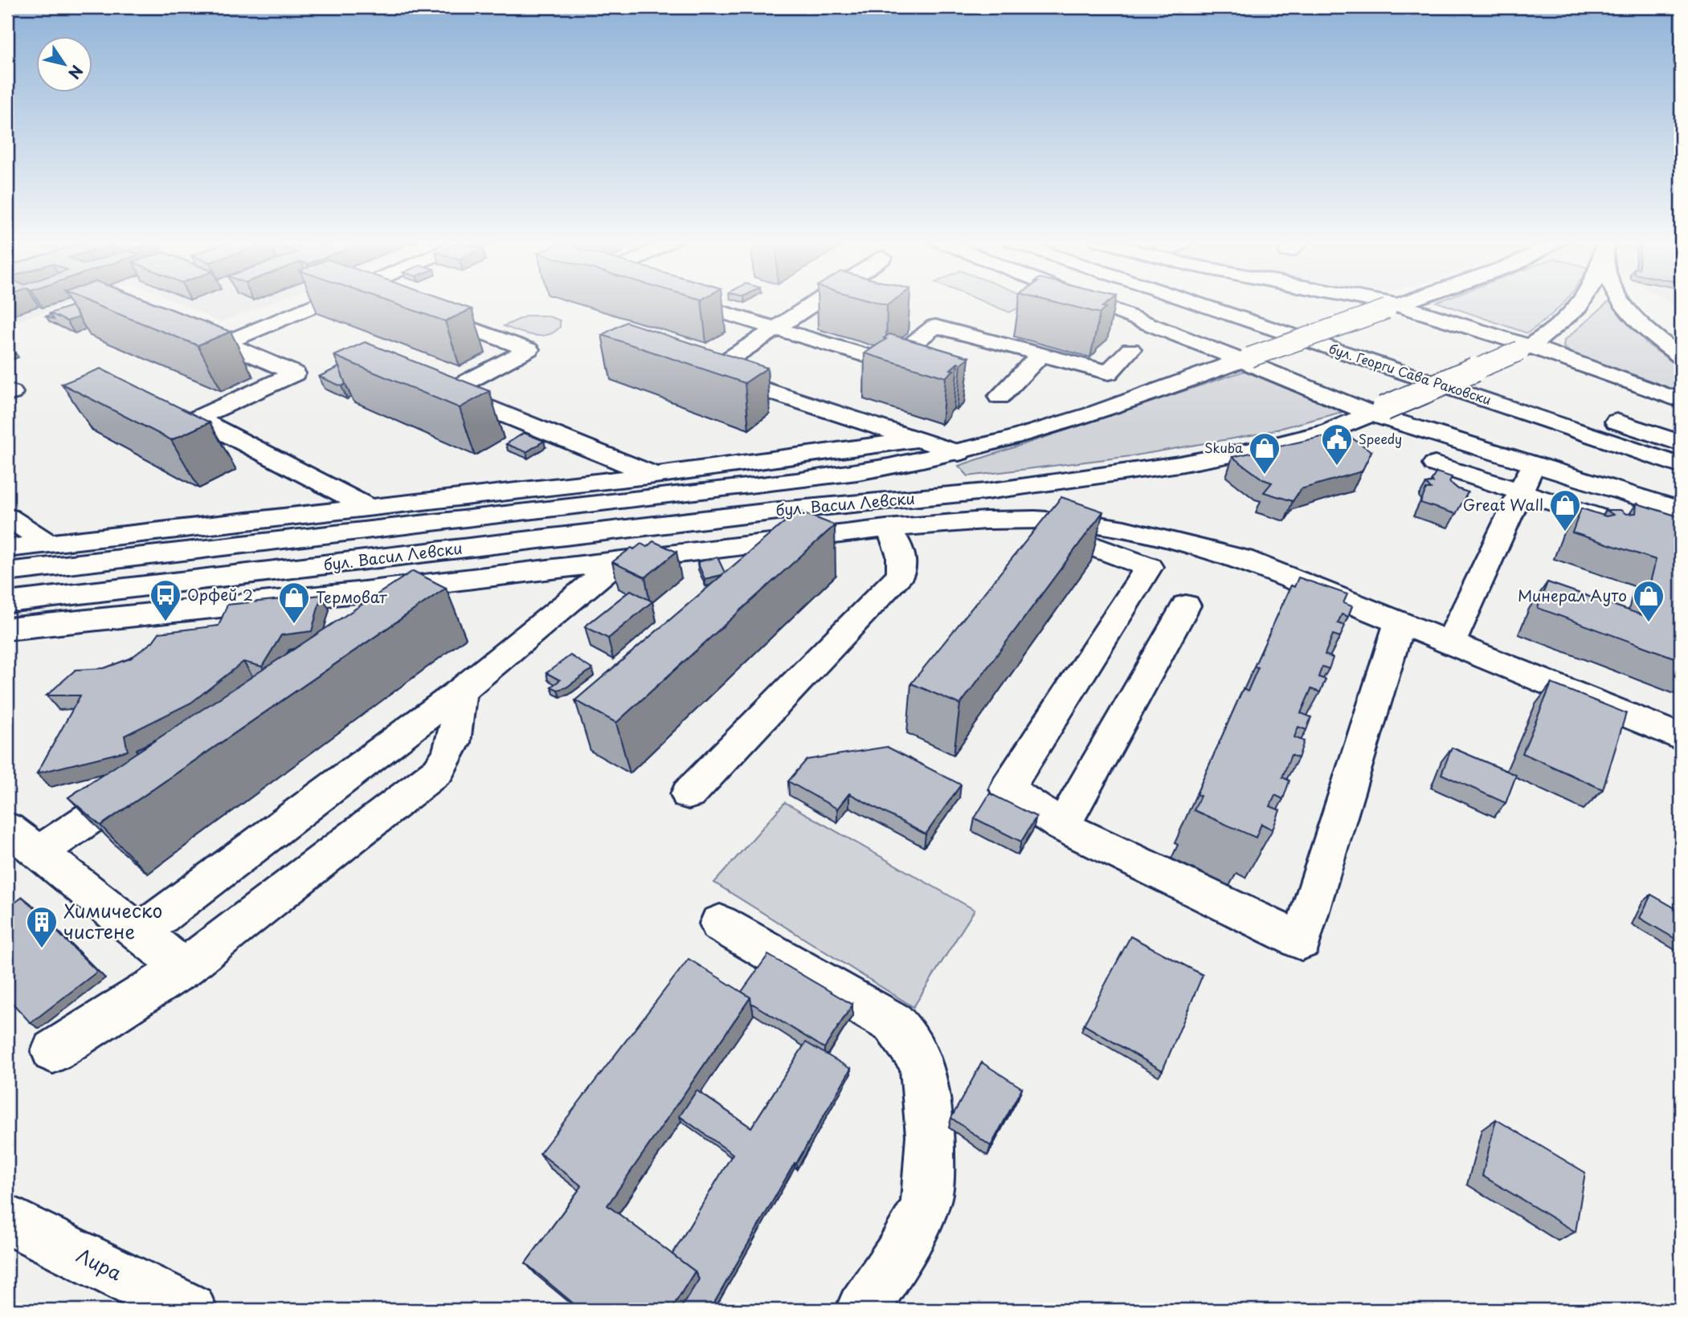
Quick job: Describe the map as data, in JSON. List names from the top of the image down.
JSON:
{
  "streets": {
    "street": ["бул. Георги Сава Раковски", "бул. Васил Левски", "Лира"]
  },
  "places": {
    "public building": ["Speedy"],
    "shop": [
      "Skuba",
      "Great Wall",
      "Минерал Ауто",
      "Термоват"
    ],
    "bus stop": ["Орфей 2"],
    "building": ["Химическо чистене"]
  },
  "north": "bottom right"
}
